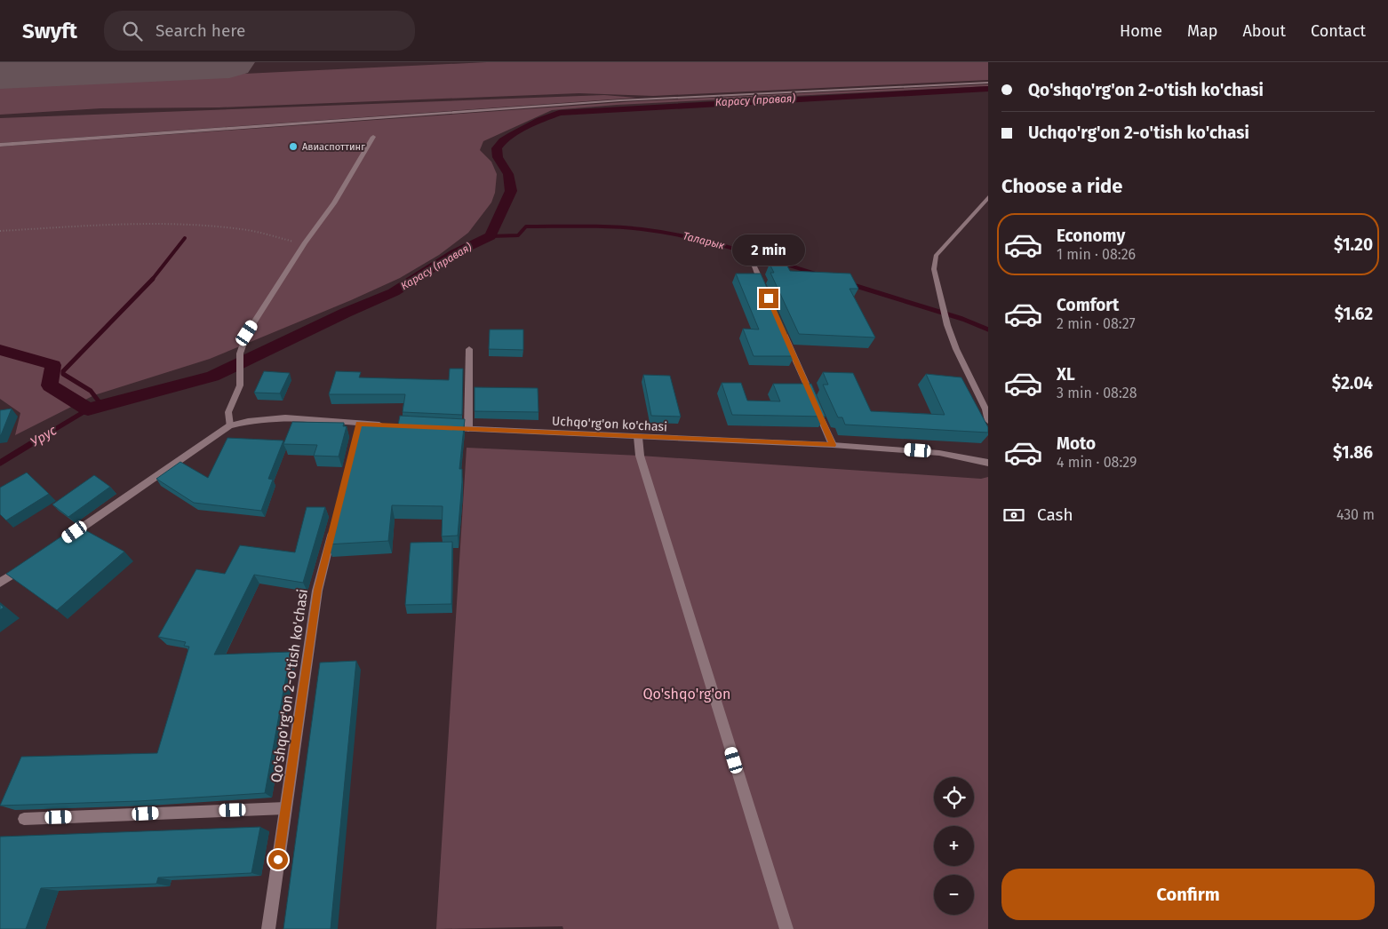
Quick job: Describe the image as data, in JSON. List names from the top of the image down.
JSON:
{
  "streets": {
    "street": ["Uchqo'rg'on ko'chasi", "Qo'shqo'rg'on 2-o'tish ko'chasi"]
  },
  "water": ["Карасу (правая)", "Таларык", "Урус"],
  "parks": ["Qo'shqo'rg'on"],
  "places": ["Авиаспоттинг"],
  "page": {
    "header": "Swyft",
    "search": "Search here",
    "nav": [
      "Home",
      "Map",
      "About",
      "Contact"
    ],
    "banner": ["Qo'shqo'rg'on 2-o'tish ko'chasi", "Uchqo'rg'on 2-o'tish ko'chasi"],
    "heading": "Choose a ride",
    "list": [
      {
        "name": "Economy",
        "note": "1 min · 08:26",
        "value": "$1.20"
      },
      {
        "name": "Comfort",
        "note": "2 min · 08:27",
        "value": "$1.62"
      },
      {
        "name": "XL",
        "note": "3 min · 08:28",
        "value": "$2.04"
      },
      {
        "name": "Moto",
        "note": "4 min · 08:29",
        "value": "$1.86"
      }
    ],
    "bubble": "2 min",
    "pay": ["Cash", "430 m"],
    "map_buttons": ["+", "−"],
    "buttons": "Confirm"
  }
}
